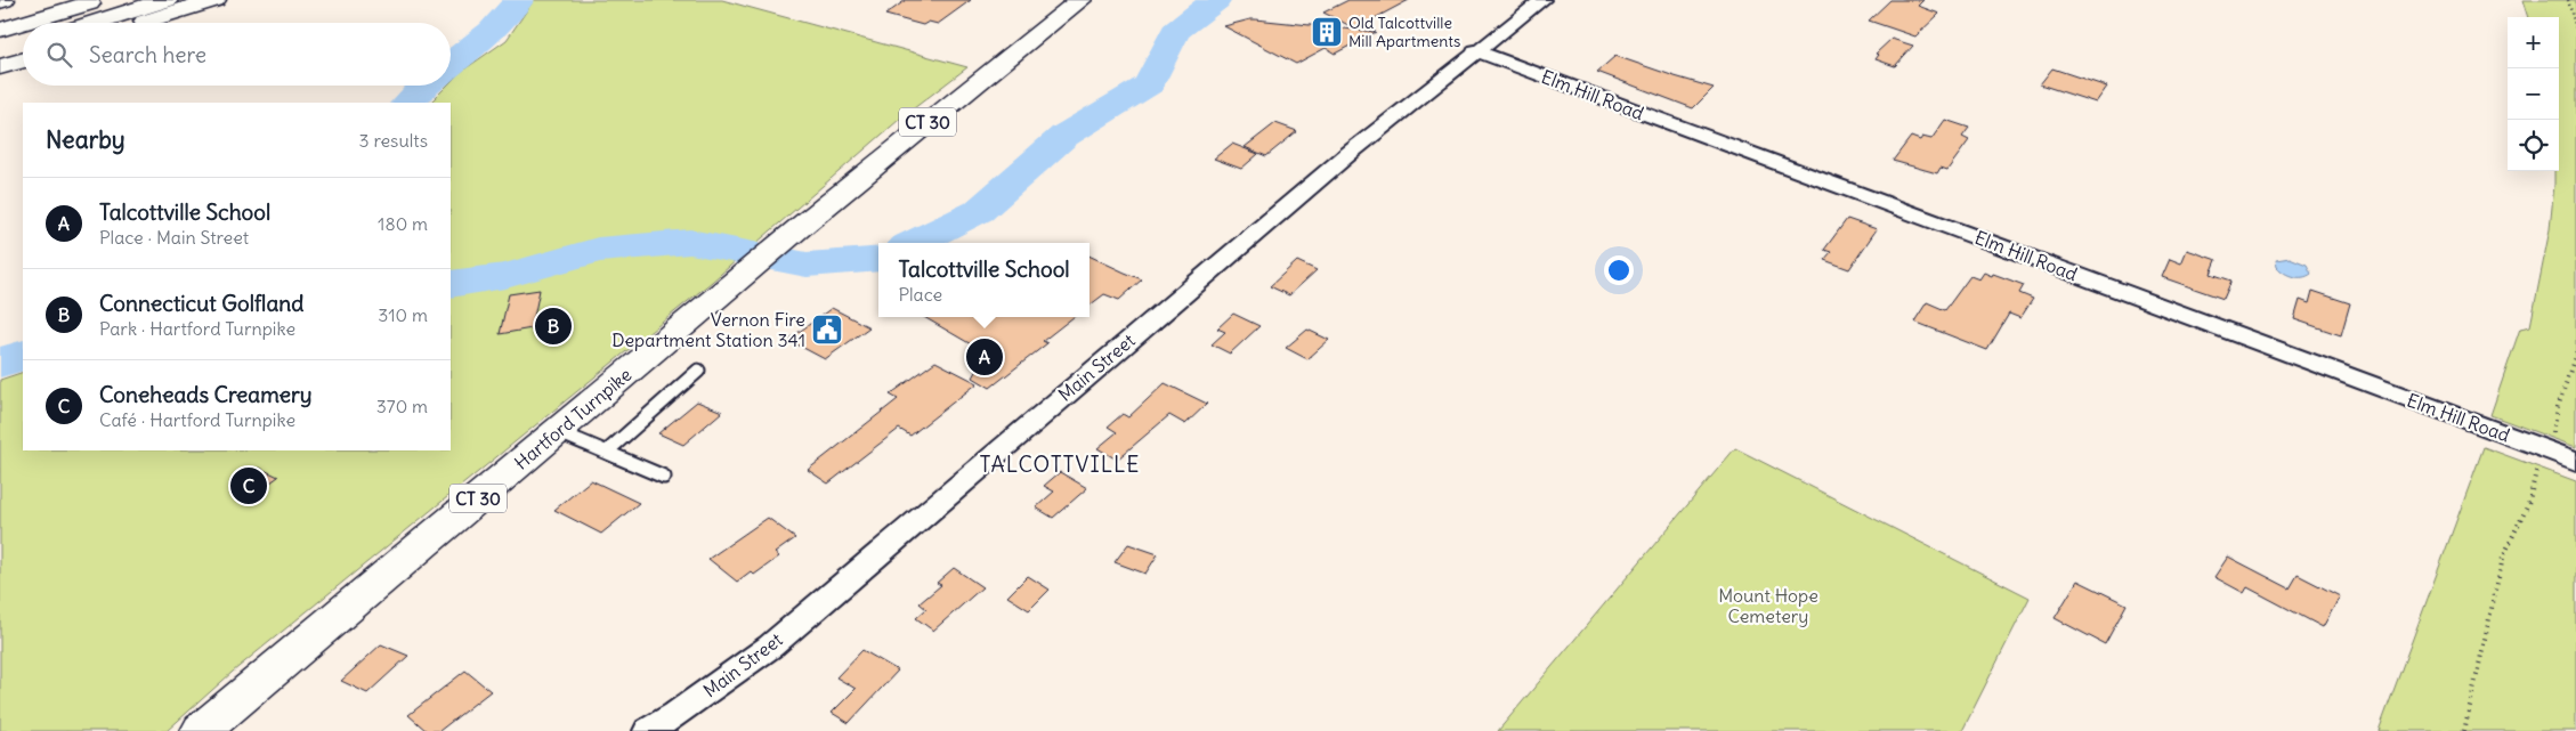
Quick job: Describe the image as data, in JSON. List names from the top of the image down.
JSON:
{
  "streets": {
    "main road": ["CT 30", "Hartford Turnpike"],
    "street": ["Elm Hill Road", "Main Street"]
  },
  "crossings": [
    ["Elm Hill Road", "Main Street"]
  ],
  "districts": ["TALCOTTVILLE"],
  "parks": ["Mount Hope Cemetery"],
  "places": {
    "building": ["Old Talcottville Mill Apartments"],
    "public building": ["Vernon Fire Department Station 341"]
  },
  "page": {
    "map_buttons": ["+", "−"],
    "search": "Search here",
    "heading": ["Nearby", "3 results"],
    "list": [
      {
        "mark": "A",
        "name": "Talcottville School",
        "note": "Place · Main Street",
        "value": "180 m"
      },
      {
        "mark": "B",
        "name": "Connecticut Golfland",
        "note": "Park · Hartford Turnpike",
        "value": "310 m"
      },
      {
        "mark": "C",
        "name": "Coneheads Creamery",
        "note": "Café · Hartford Turnpike",
        "value": "370 m"
      }
    ],
    "popup": ["Talcottville School", "Place"],
    "pins": ["B", "A", "C"]
  }
}
